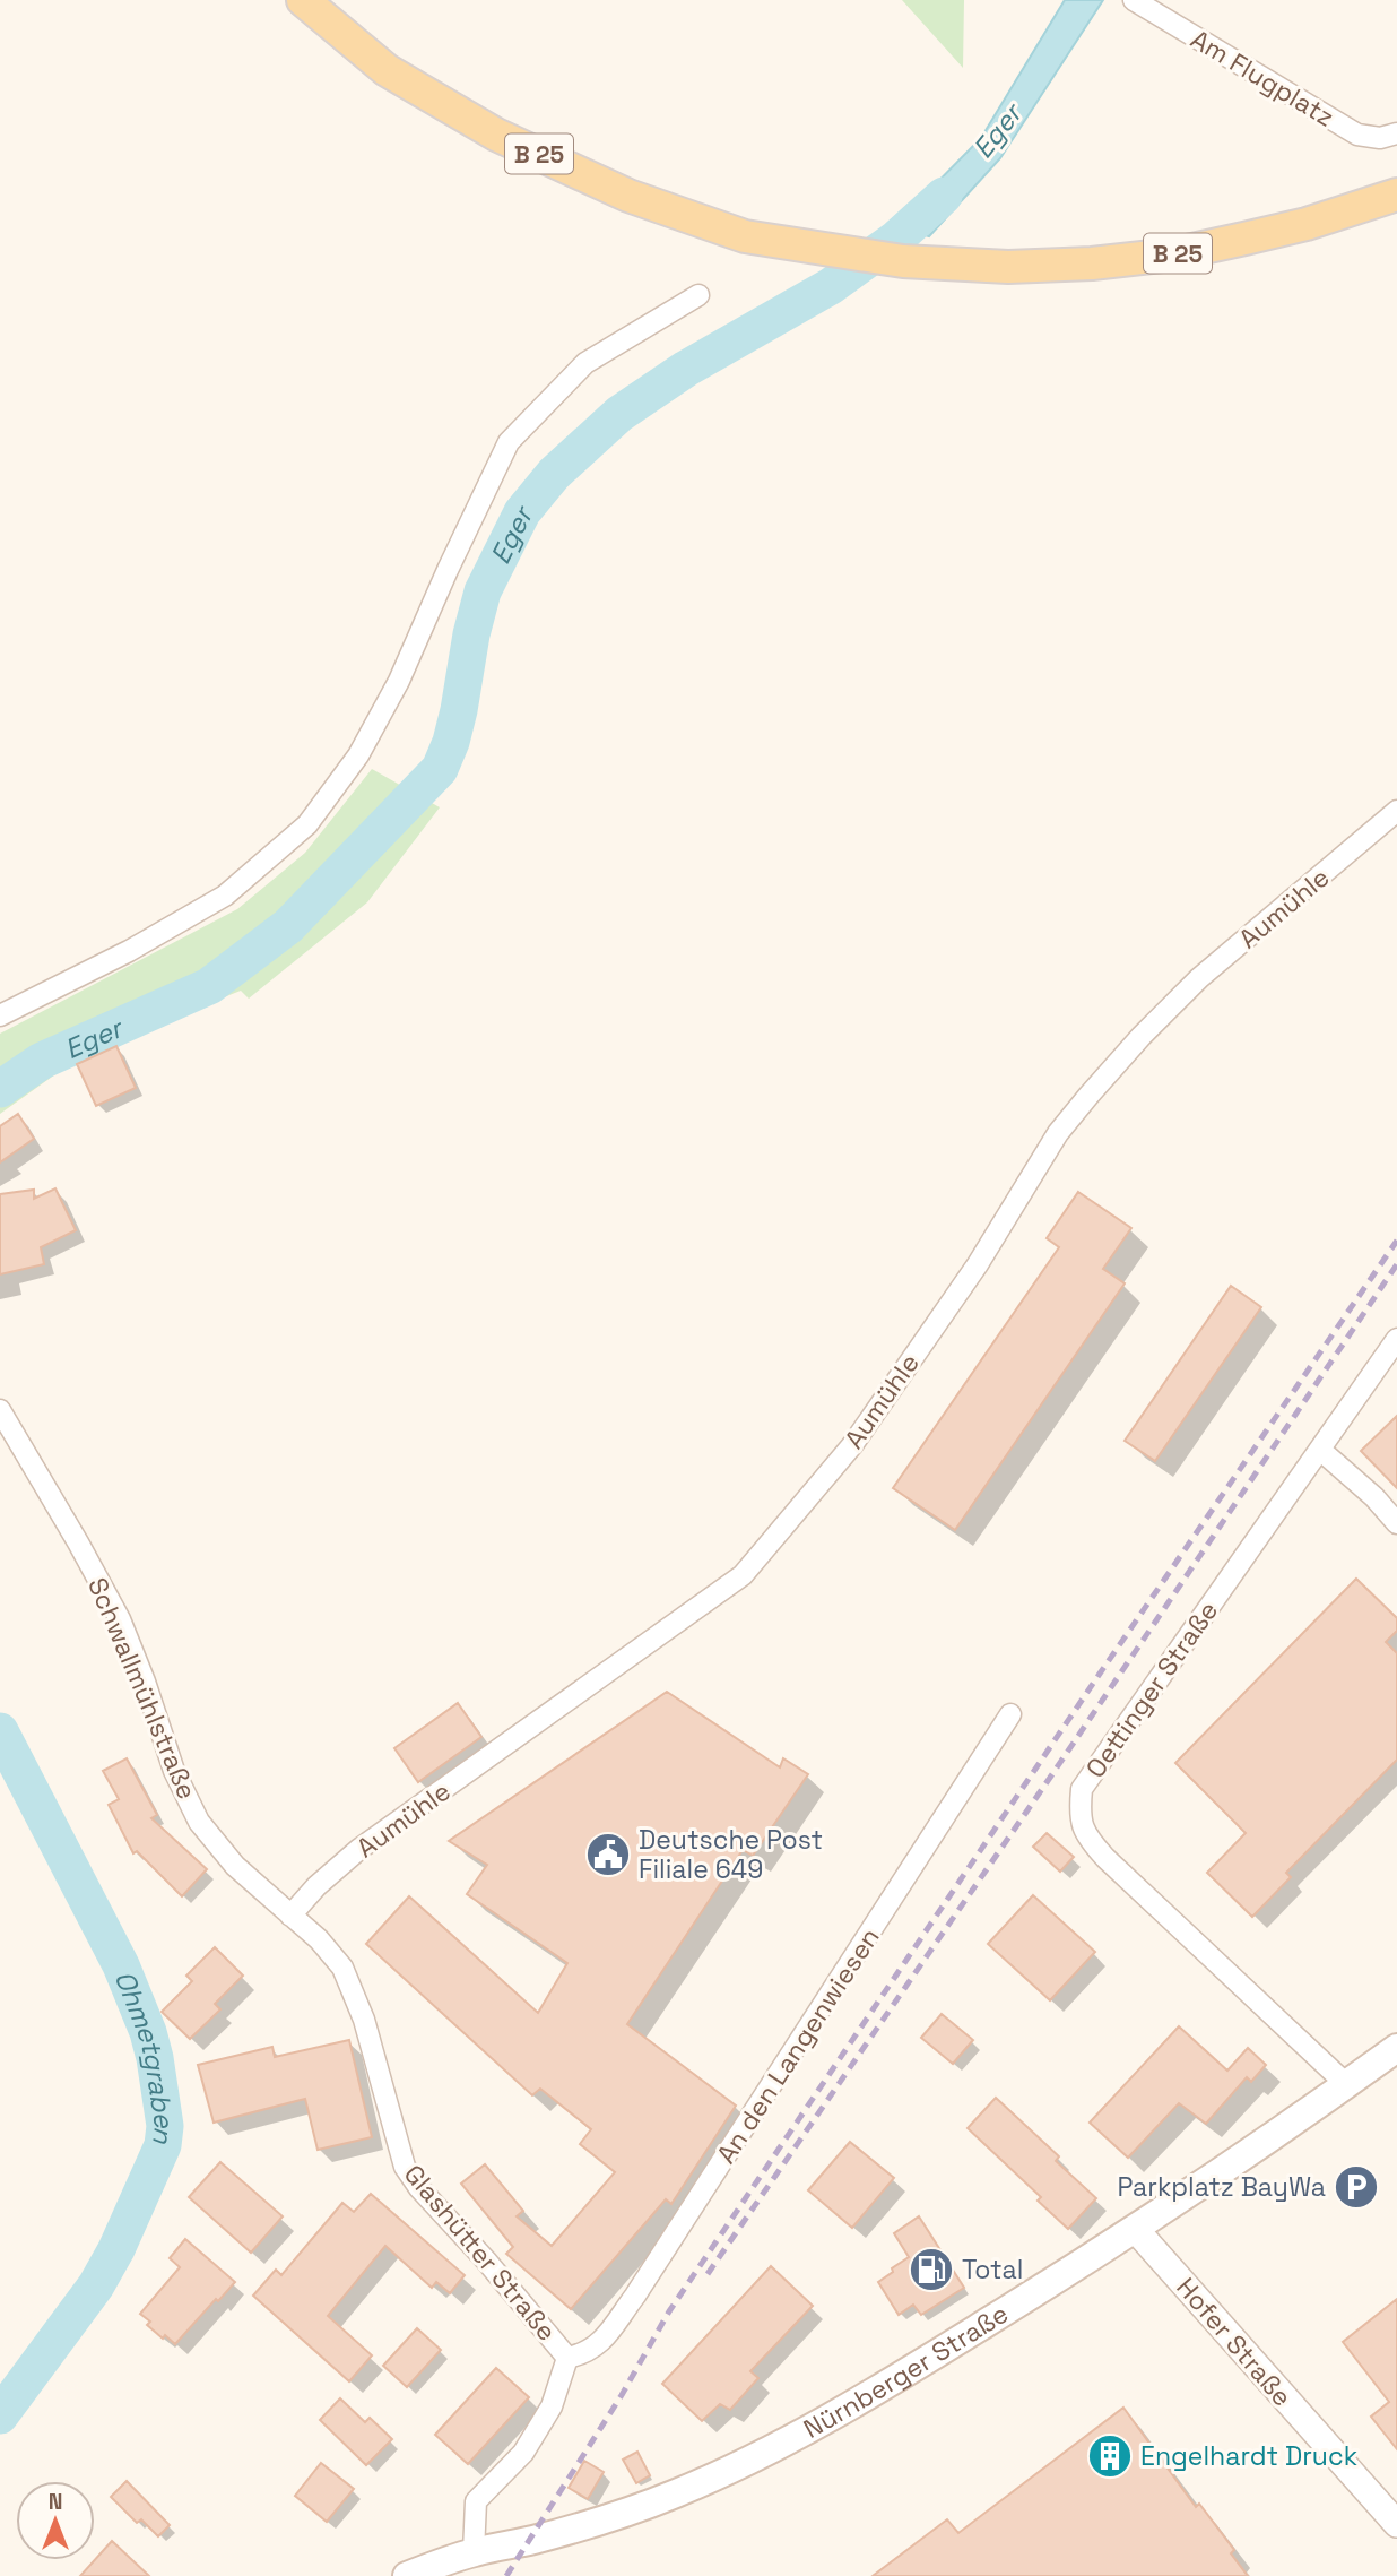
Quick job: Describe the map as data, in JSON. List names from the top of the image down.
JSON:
{
  "streets": {
    "main road": ["B 25", "Nürnberger Straße"],
    "street": [
      "Am Flugplatz",
      "Aumühle",
      "Schwallmühlstraße",
      "Oettinger Straße",
      "An den Langenwiesen",
      "Glashütter Straße",
      "Hofer Straße"
    ]
  },
  "crossings": [
    ["Aumühle", "Schwallmühlstraße"],
    ["Schwallmühlstraße", "Glashütter Straße"],
    ["Oettinger Straße", "Nürnberger Straße"],
    ["An den Langenwiesen", "Glashütter Straße"],
    ["Glashütter Straße", "Nürnberger Straße"],
    ["Hofer Straße", "Nürnberger Straße"]
  ],
  "water": ["Eger", "Ohmetgraben"],
  "places": {
    "public building": ["Deutsche Post Filiale 649"],
    "parking": ["Parkplatz BayWa"],
    "fuel station": ["Total"],
    "building": ["Engelhardt Druck"]
  },
  "north": "top"
}
